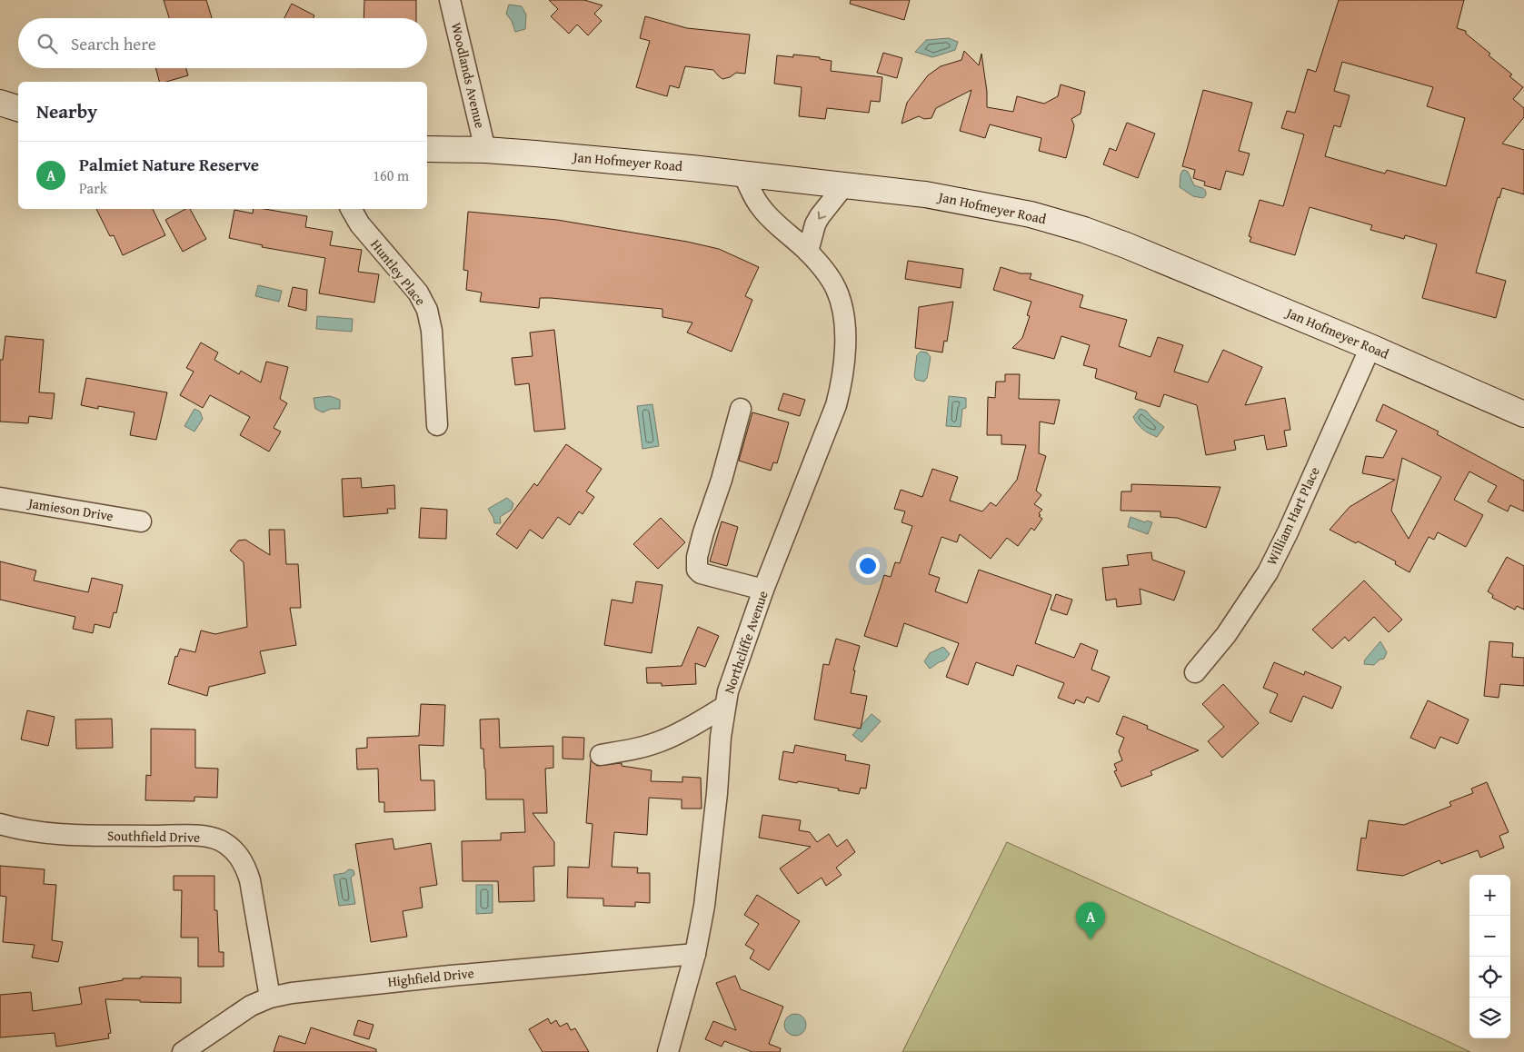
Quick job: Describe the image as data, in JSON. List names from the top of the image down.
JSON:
{
  "streets": {
    "street": [
      "Woodlands Avenue",
      "Jan Hofmeyer Road",
      "Huntley Place",
      "Jamieson Drive",
      "William Hart Place",
      "Northcliffe Avenue",
      "Southfield Drive",
      "Highfield Drive"
    ]
  },
  "crossings": [
    ["Woodlands Avenue", "Jan Hofmeyer Road"],
    ["Jan Hofmeyer Road", "William Hart Place"],
    ["Jan Hofmeyer Road", "Northcliffe Avenue"],
    ["Northcliffe Avenue", "Highfield Drive"],
    ["Southfield Drive", "Highfield Drive"]
  ],
  "page": {
    "search": "Search here",
    "heading": "Nearby",
    "list": [
      {
        "mark": "A",
        "name": "Palmiet Nature Reserve",
        "note": "Park",
        "value": "160 m"
      }
    ],
    "map_buttons": ["+", "−"],
    "pins": "A"
  }
}
